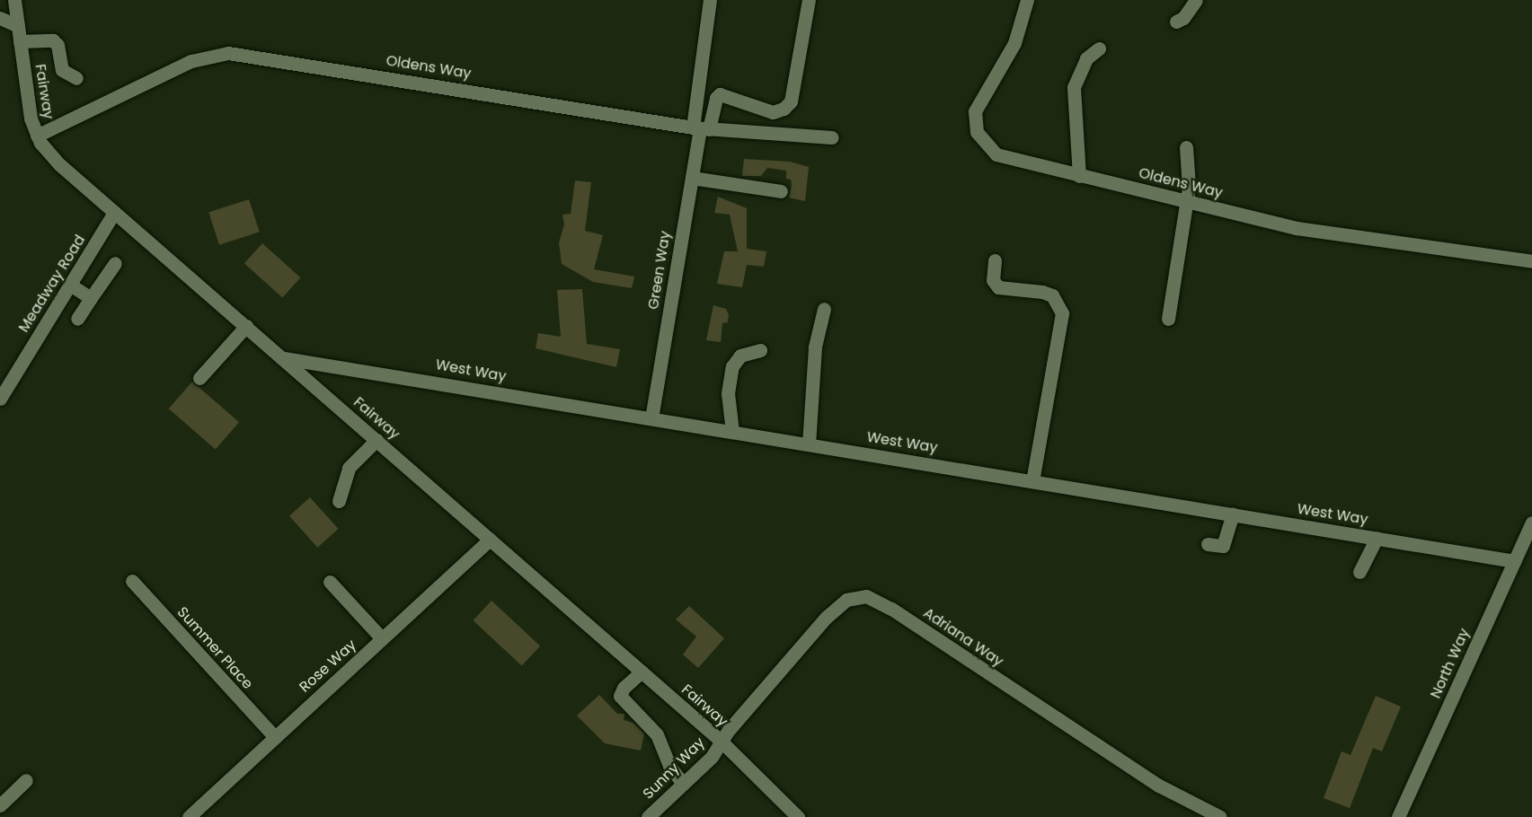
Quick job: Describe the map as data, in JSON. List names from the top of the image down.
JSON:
{
  "streets": {
    "street": [
      "Oldens Way",
      "Fairway",
      "Green Way",
      "Meadway Road",
      "West Way",
      "Adriana Way",
      "Summer Place",
      "North Way",
      "Rose Way",
      "Sunny Way"
    ]
  },
  "crossings": [
    ["Oldens Way", "Fairway"],
    ["Oldens Way", "Green Way"],
    ["Fairway", "Meadway Road"],
    ["Fairway", "West Way"],
    ["Fairway", "Adriana Way"],
    ["Fairway", "Rose Way"],
    ["Fairway", "Sunny Way"],
    ["Green Way", "West Way"],
    ["West Way", "North Way"],
    ["Adriana Way", "Sunny Way"],
    ["Summer Place", "Rose Way"]
  ]
}
